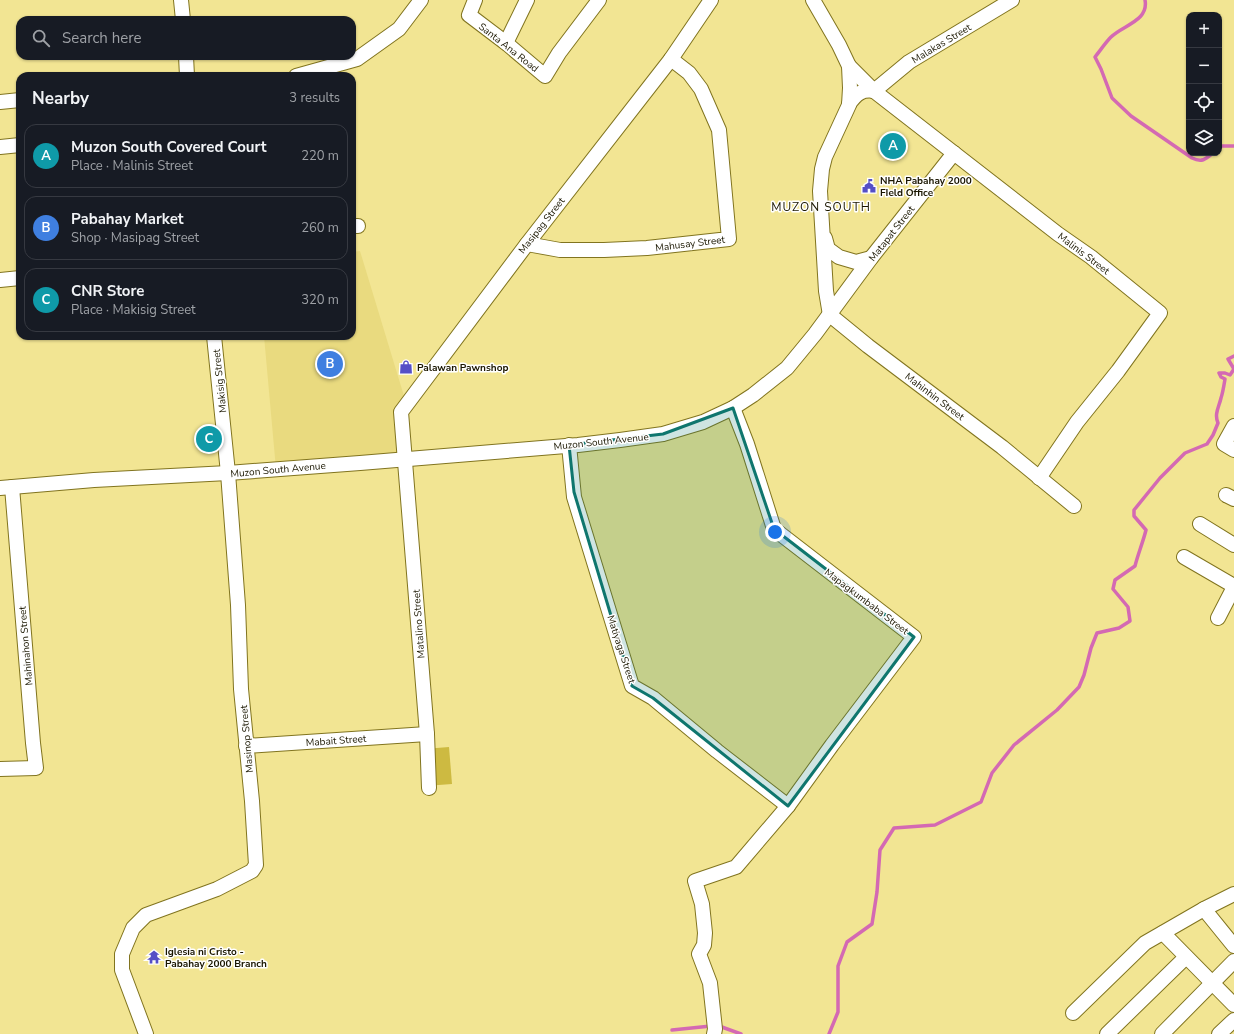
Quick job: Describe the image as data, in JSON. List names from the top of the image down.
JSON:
{
  "streets": {
    "street": [
      "Malakas Street",
      "Santa Ana Road",
      "Masipag Street",
      "Matapat Street",
      "Mahusay Street",
      "Malinis Street",
      "Makisig Street",
      "Mahinhin Street",
      "Muzon South Avenue",
      "Mapagkumbaba Street",
      "Matalino Street",
      "Mahinahon Street",
      "Matiyaga Street",
      "Masinop Street",
      "Mabait Street"
    ]
  },
  "crossings": [
    ["Malakas Street", "Malinis Street"],
    ["Masipag Street", "Mahusay Street"],
    ["Masipag Street", "Muzon South Avenue"],
    ["Masipag Street", "Matalino Street"],
    ["Matapat Street", "Malinis Street"],
    ["Matapat Street", "Mahinhin Street"],
    ["Matapat Street", "Muzon South Avenue"],
    ["Malinis Street", "Mahinhin Street"],
    ["Makisig Street", "Muzon South Avenue"],
    ["Makisig Street", "Masinop Street"],
    ["Mahinhin Street", "Muzon South Avenue"],
    ["Muzon South Avenue", "Mapagkumbaba Street"],
    ["Muzon South Avenue", "Matalino Street"],
    ["Muzon South Avenue", "Mahinahon Street"],
    ["Muzon South Avenue", "Matiyaga Street"],
    ["Muzon South Avenue", "Masinop Street"],
    ["Mapagkumbaba Street", "Matiyaga Street"],
    ["Matalino Street", "Mabait Street"],
    ["Masinop Street", "Mabait Street"]
  ],
  "districts": ["MUZON SOUTH"],
  "places": {
    "public building": ["NHA Pabahay 2000 FIeld Office"],
    "shop": ["Palawan Pawnshop"],
    "temple": ["Iglesia ni Cristo - Pabahay 2000 Branch"]
  },
  "page": {
    "map_buttons": ["+", "−"],
    "search": "Search here",
    "heading": ["Nearby", "3 results"],
    "list": [
      {
        "mark": "A",
        "name": "Muzon South Covered Court",
        "note": "Place · Malinis Street",
        "value": "220 m"
      },
      {
        "mark": "B",
        "name": "Pabahay Market",
        "note": "Shop · Masipag Street",
        "value": "260 m"
      },
      {
        "mark": "C",
        "name": "CNR Store",
        "note": "Place · Makisig Street",
        "value": "320 m"
      }
    ],
    "pins": ["A", "B", "C"]
  }
}
